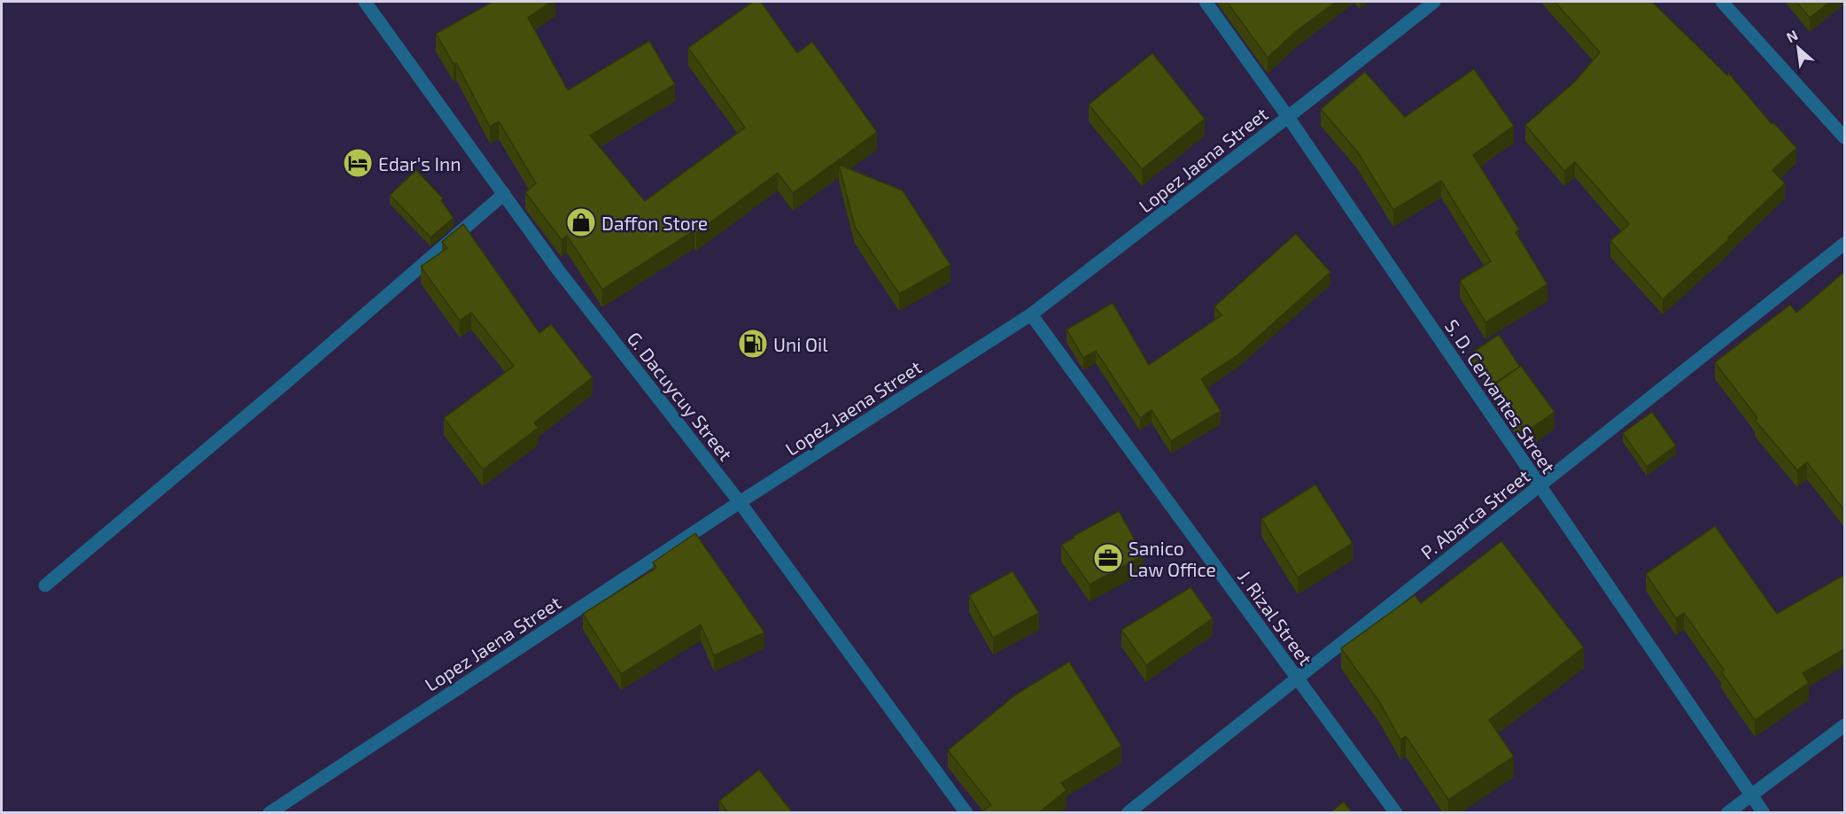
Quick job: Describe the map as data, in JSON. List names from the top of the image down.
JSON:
{
  "streets": {
    "street": [
      "Lopez Jaena Street",
      "G. Dacuycuy Street",
      "S. D. Cervantes Street",
      "P. Abarca Street",
      "J. Rizal Street"
    ]
  },
  "crossings": [
    ["Lopez Jaena Street", "G. Dacuycuy Street"],
    ["Lopez Jaena Street", "S. D. Cervantes Street"],
    ["Lopez Jaena Street", "J. Rizal Street"],
    ["S. D. Cervantes Street", "P. Abarca Street"],
    ["P. Abarca Street", "J. Rizal Street"]
  ],
  "places": {
    "hotel": ["Edar's Inn"],
    "shop": ["Daffon Store"],
    "fuel station": ["Uni Oil"],
    "office": ["Sanico Law Office"]
  },
  "north": "top left"
}
